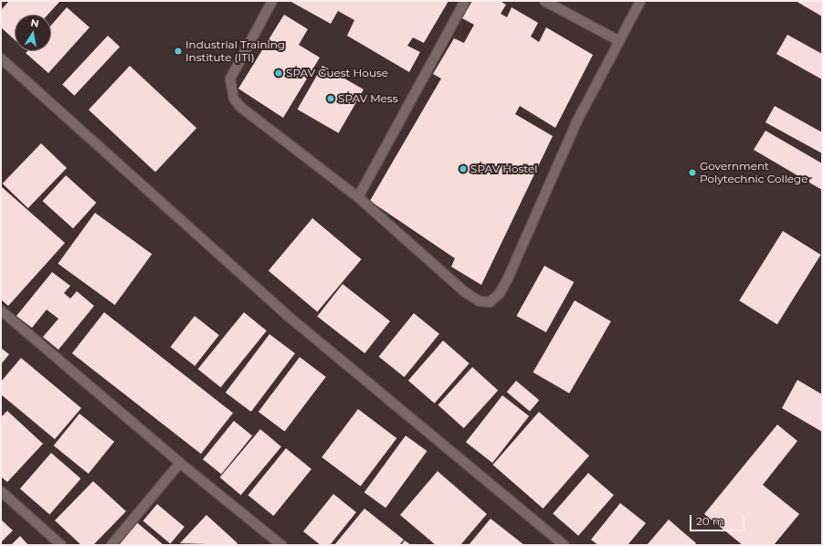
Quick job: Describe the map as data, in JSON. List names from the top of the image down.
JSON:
{
  "places": [
    "Industrial Training Institute (ITI)",
    "SPAV Guest House",
    "SPAV Mess",
    "SPAV Hostel",
    "Government Polytechnic College"
  ],
  "scale_bar": "20 m",
  "north": "top"
}
